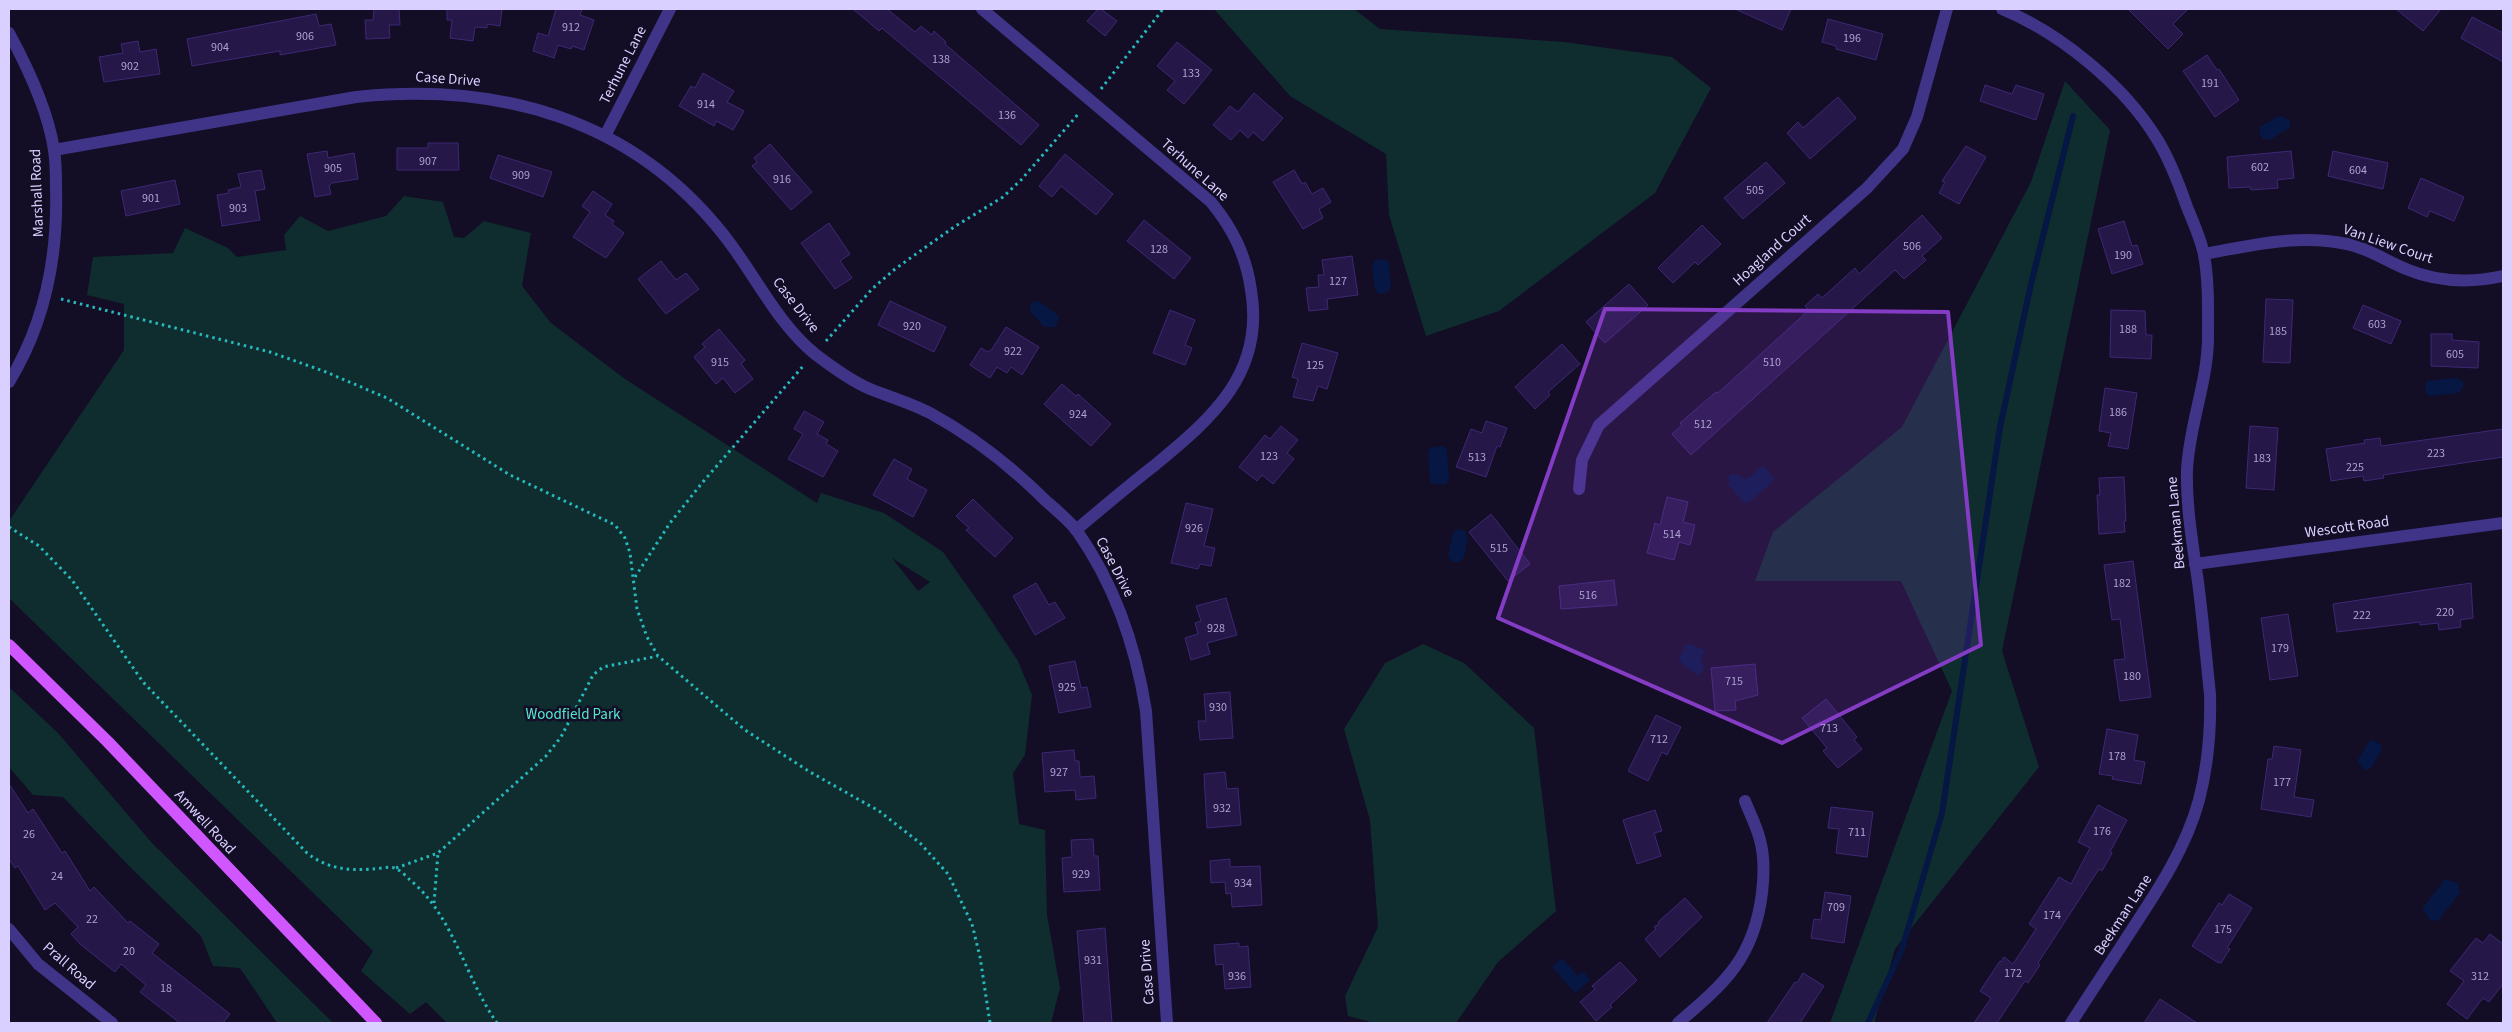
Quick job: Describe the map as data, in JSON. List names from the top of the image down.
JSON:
{
  "streets": {
    "main road": ["Amwell Road"],
    "street": [
      "Terhune Lane",
      "Case Drive",
      "Marshall Road",
      "Van Liew Court",
      "Hoagland Court",
      "Beekman Lane",
      "Wescott Road",
      "Prall Road"
    ]
  },
  "crossings": [
    ["Terhune Lane", "Case Drive"],
    ["Case Drive", "Marshall Road"],
    ["Van Liew Court", "Beekman Lane"],
    ["Beekman Lane", "Wescott Road"]
  ],
  "parks": ["Woodfield Park"],
  "house_numbers": [
    "912",
    "906",
    "196",
    "904",
    "138",
    "902",
    "133",
    "191",
    "914",
    "136",
    "907",
    "602",
    "905",
    "604",
    "909",
    "916",
    "505",
    "901",
    "903",
    "506",
    "128",
    "190",
    "127",
    "603",
    "920",
    "188",
    "185",
    "922",
    "605",
    "915",
    "510",
    "125",
    "186",
    "924",
    "512",
    "223",
    "123",
    "513",
    "183",
    "225",
    "926",
    "514",
    "515",
    "182",
    "516",
    "220",
    "222",
    "928",
    "179",
    "180",
    "715",
    "925",
    "930",
    "713",
    "712",
    "178",
    "927",
    "177",
    "932",
    "176",
    "711",
    "26",
    "929",
    "24",
    "934",
    "709",
    "174",
    "22",
    "175",
    "20",
    "931",
    "172",
    "936",
    "312",
    "18"
  ]
}
